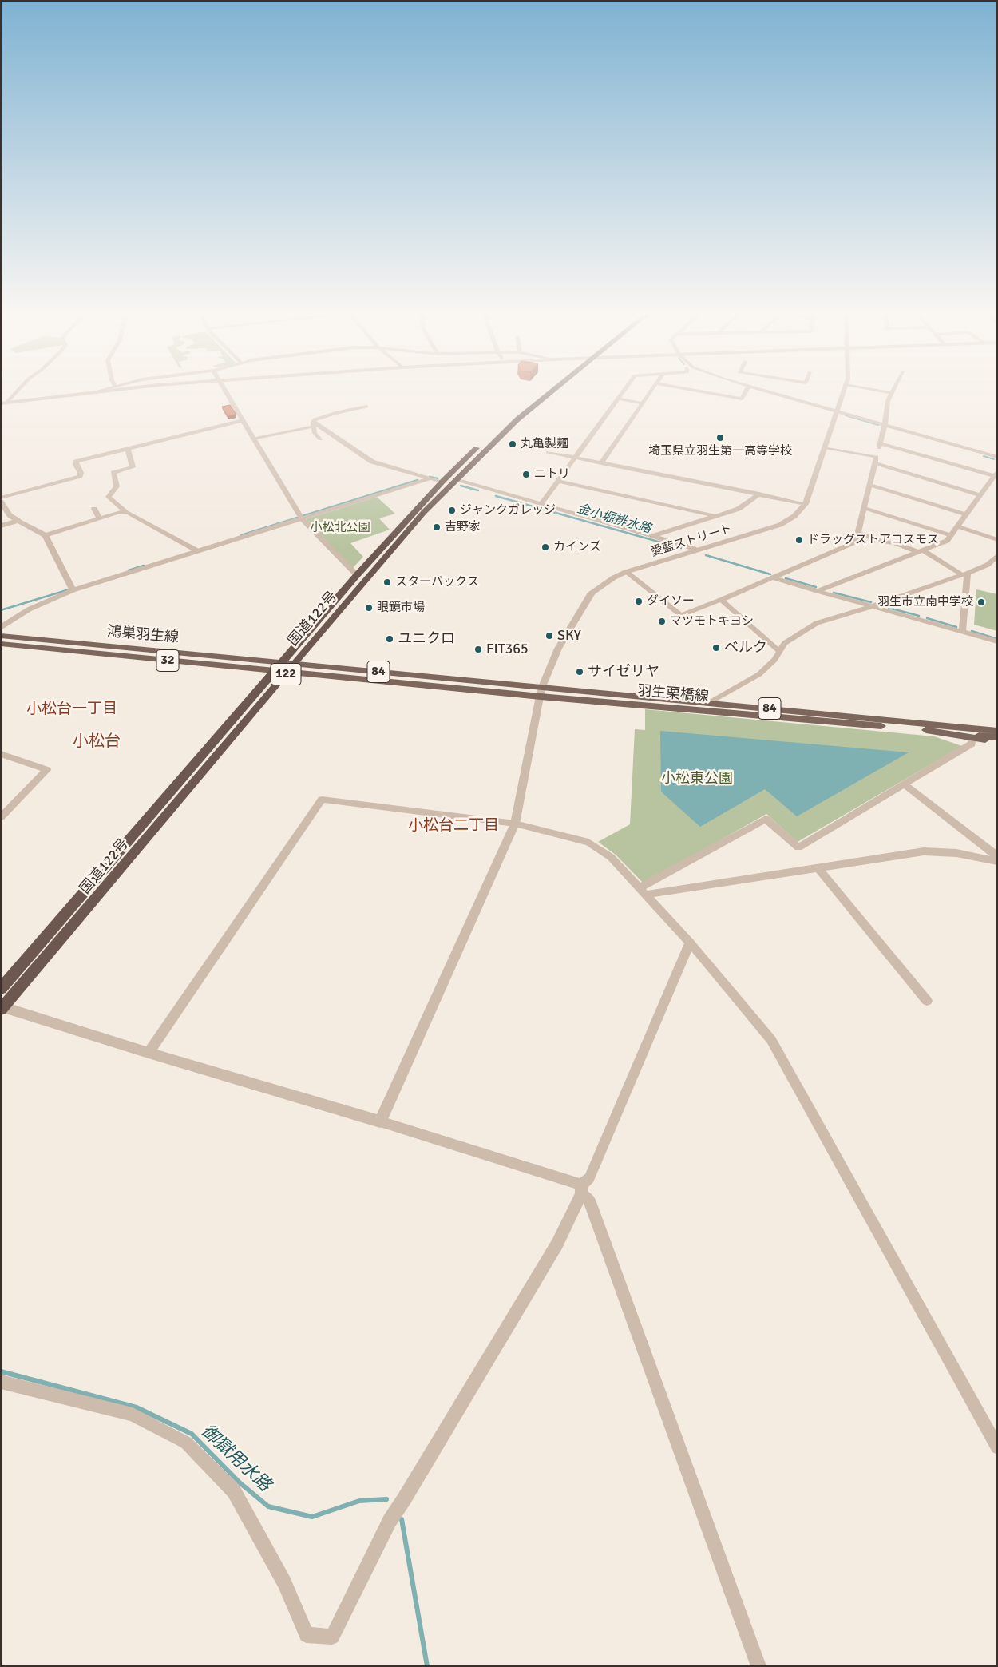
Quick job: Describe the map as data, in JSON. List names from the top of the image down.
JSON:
{
  "streets": {
    "highway": ["国道122号", "122"],
    "main road": [
      "鴻巣羽生線",
      "32",
      "84",
      "羽生栗橋線"
    ],
    "street": ["愛藍ストリート"]
  },
  "crossings": [
    ["愛藍ストリート", "羽生栗橋線"],
    ["国道122号", "鴻巣羽生線"],
    ["国道122号", "羽生栗橋線"],
    ["鴻巣羽生線", "羽生栗橋線"]
  ],
  "districts": ["小松台一丁目", "小松台", "小松台二丁目"],
  "water": ["金小堀排水路", "御獄用水路"],
  "parks": ["小松北公園", "小松東公園"],
  "places": [
    "埼玉県立羽生第一高等学校",
    "丸亀製麺",
    "ニトリ",
    "ジャンクガレッジ",
    "吉野家",
    "ドラッグストアコスモス",
    "カインズ",
    "スターバックス",
    "ダイソー",
    "羽生市立南中学校",
    "眼鏡市場",
    "マツモトキヨシ",
    "SKY",
    "ユニクロ",
    "ベルク",
    "FIT365",
    "サイゼリヤ"
  ]
}
